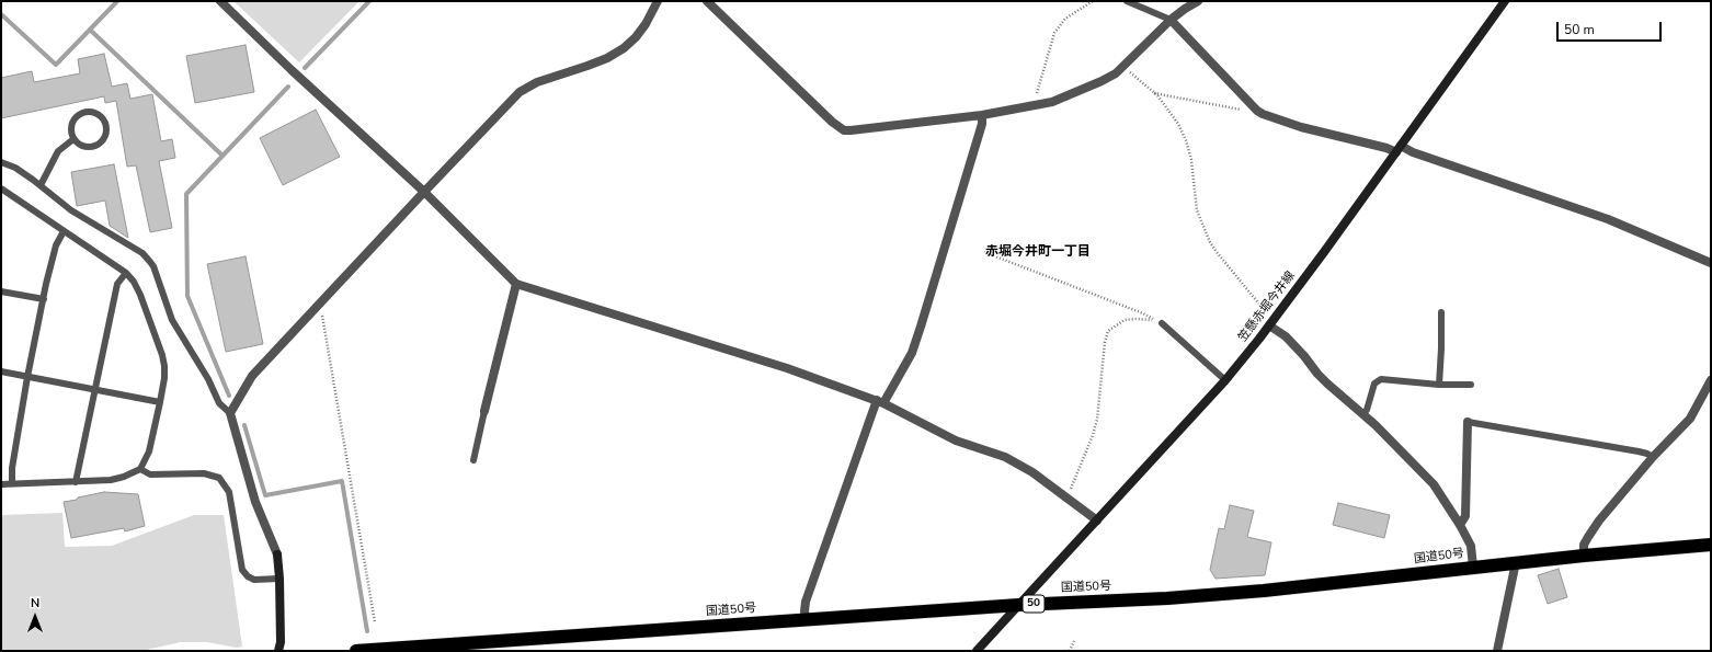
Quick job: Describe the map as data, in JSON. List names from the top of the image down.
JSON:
{
  "streets": {
    "highway": ["国道50号", "50"],
    "main road": ["笠懸赤堀今井線"]
  },
  "crossings": [
    ["笠懸赤堀今井線", "国道50号"]
  ],
  "districts": ["赤堀今井町一丁目"],
  "scale_bar": "50 m",
  "north": "top"
}
